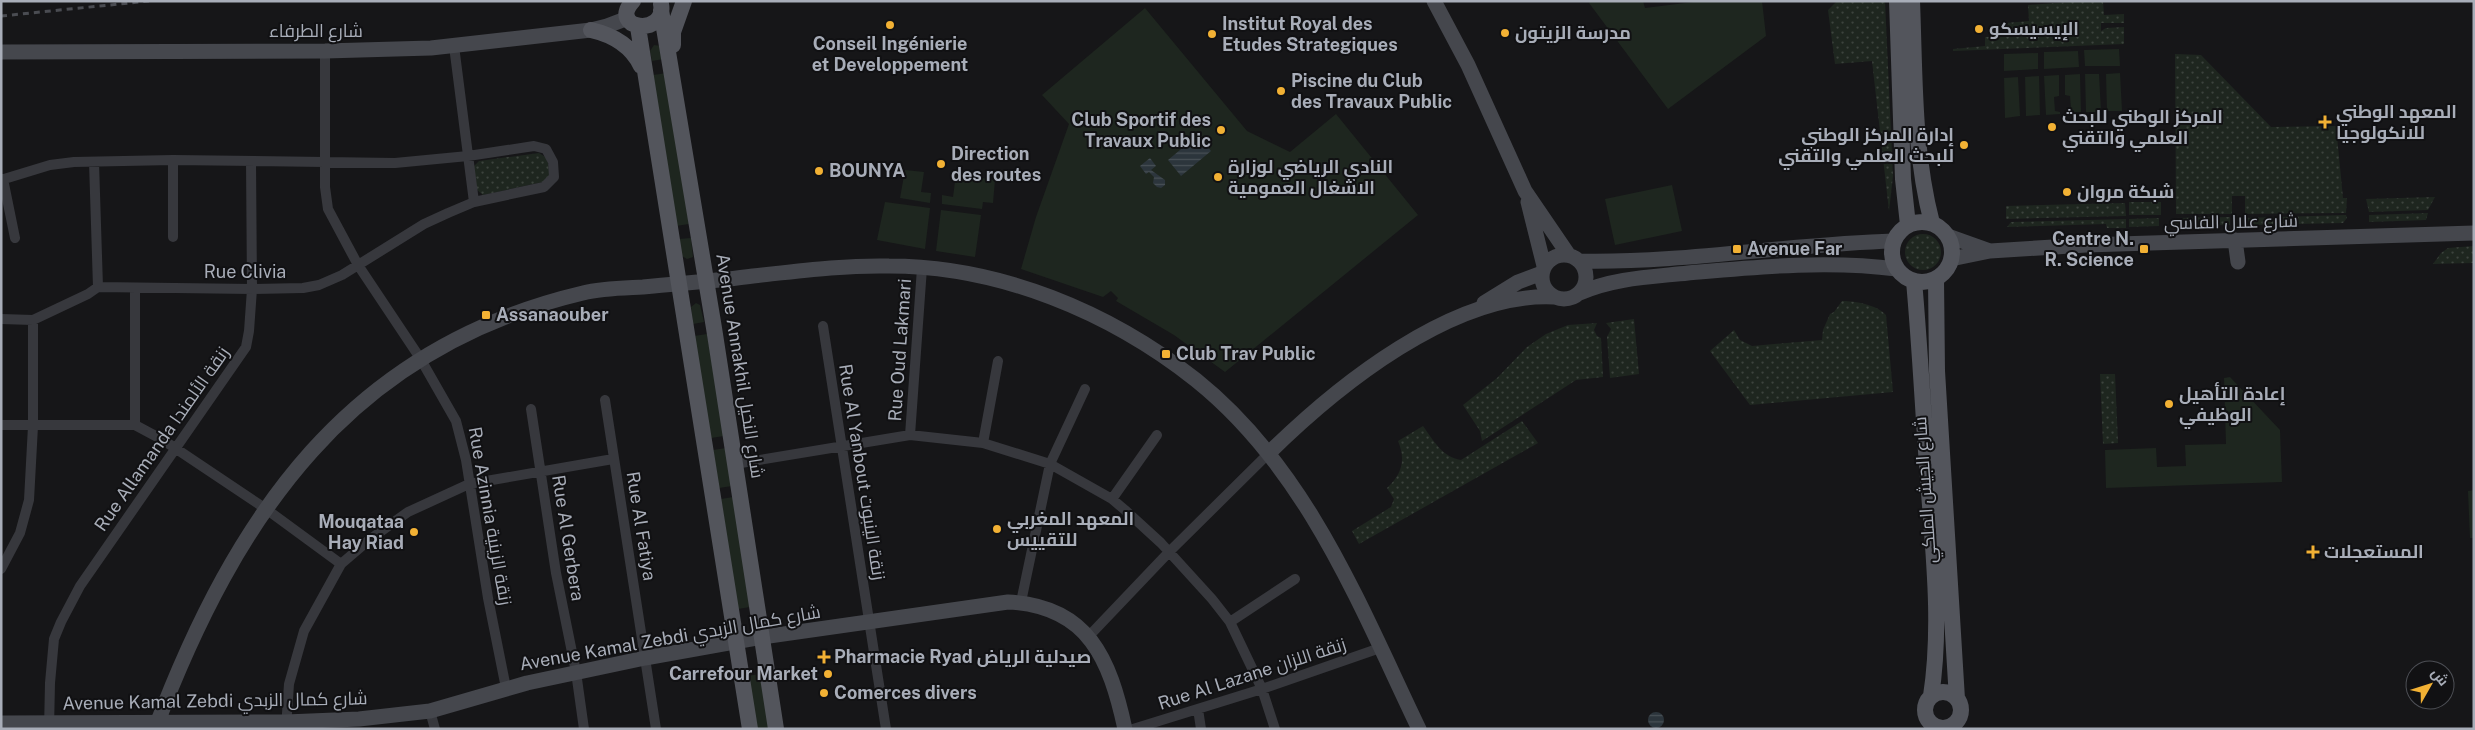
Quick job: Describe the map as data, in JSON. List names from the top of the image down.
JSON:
{
  "streets": {
    "main road": ["Avenue Annakhil شارع النخيل", "شارع الجيش الملكي"],
    "street": [
      "شارع الطرفاء",
      "شارع علال الفاسي",
      "Rue Clivia",
      "Rue Oud Lakmari",
      "Rue Allamanda زنقة الألمندا",
      "Rue Al Yanbout زنقة الينبوت",
      "Rue Azinnia زنقة الزينية",
      "Rue Al Fatiya",
      "Rue Al Gerbera",
      "Avenue Kamal Zebdi شارع كمال الزبدي",
      "Rue Al Lazane زنقة اللزان"
    ]
  },
  "crossings": [
    ["شارع الطرفاء", "Rue Azinnia زنقة الزينية"],
    ["شارع علال الفاسي", "شارع الجيش الملكي"],
    ["Rue Clivia", "Rue Allamanda زنقة الألمندا"],
    ["Rue Clivia", "Rue Azinnia زنقة الزينية"],
    ["Avenue Annakhil شارع النخيل", "Avenue Kamal Zebdi شارع كمال الزبدي"],
    ["Rue Allamanda زنقة الألمندا", "Avenue Kamal Zebdi شارع كمال الزبدي"],
    ["Rue Al Yanbout زنقة الينبوت", "Avenue Kamal Zebdi شارع كمال الزبدي"],
    ["Rue Azinnia زنقة الزينية", "Avenue Kamal Zebdi شارع كمال الزبدي"],
    ["Rue Al Fatiya", "Avenue Kamal Zebdi شارع كمال الزبدي"],
    ["Rue Al Gerbera", "Avenue Kamal Zebdi شارع كمال الزبدي"]
  ],
  "places": {
    "other": [
      "Conseil Ingénierie et Developpement",
      "اﻹيسيسكو",
      "مدرسة الزيتون",
      "Institut Royal des Etudes Strategiques",
      "Piscine du Club des Travaux Public",
      "المركز الوطني للبحث العلمي والتقني",
      "Club Sportif des Travaux Public",
      "إدارة المركز الوطني للبحث العلمي والتقني",
      "Direction des routes",
      "BOUNYA",
      "النادي الرياضي لوزارة الاشغال العمومية",
      "شبكة مروان",
      "إعادة التأهيل الوظيفي",
      "المعهد المغربي للتقييس",
      "Mouqataa Hay Riad",
      "Carrefour Market",
      "Comerces divers"
    ],
    "health": ["المعهد الوطني للانكولوجيا", "المستعجلات", "Pharmacie Ryad صيدلية الرياض"],
    "transit": [
      "Avenue Far",
      "Centre N. R. Science",
      "Assanaouber",
      "Club Trav Public"
    ]
  },
  "north": "top right"
}
